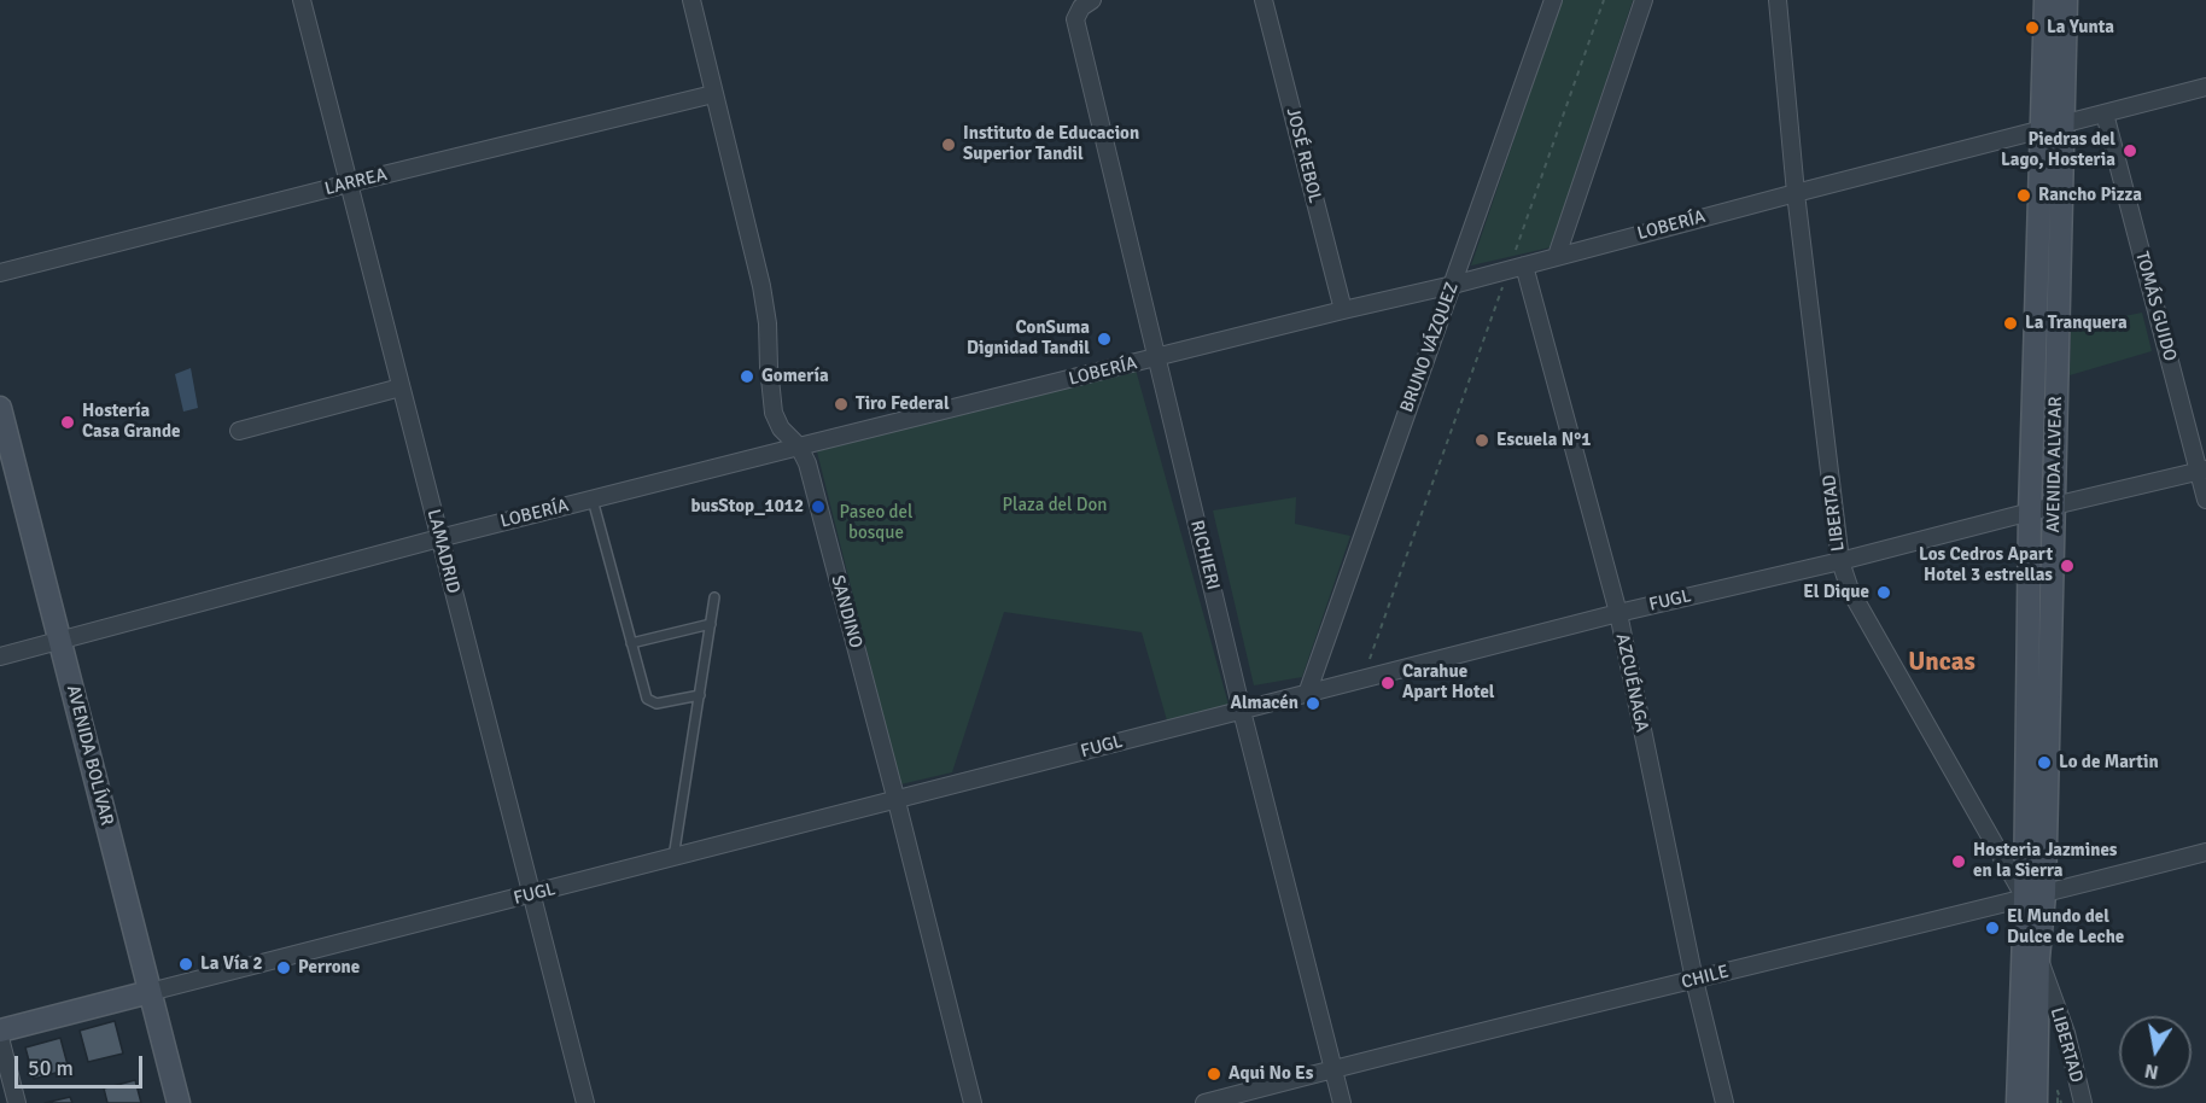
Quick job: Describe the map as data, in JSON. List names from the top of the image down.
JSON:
{
  "streets": {
    "main road": ["AVENIDA ALVEAR", "FUGL", "AVENIDA BOLÍVAR"],
    "street": [
      "JOSÉ REBOL",
      "LARREA",
      "LOBERÍA",
      "TOMÁS GUIDO",
      "BRUNO VÁZQUEZ",
      "LIBERTAD",
      "LAMADRID",
      "RICHIERI",
      "SANDINO",
      "AZCUÉNAGA",
      "CHILE"
    ]
  },
  "crossings": [
    ["JOSÉ REBOL", "LOBERÍA"],
    ["LARREA", "LAMADRID"],
    ["LARREA", "SANDINO"],
    ["LOBERÍA", "TOMÁS GUIDO"],
    ["LOBERÍA", "BRUNO VÁZQUEZ"],
    ["LOBERÍA", "AVENIDA ALVEAR"],
    ["LOBERÍA", "LIBERTAD"],
    ["LOBERÍA", "LAMADRID"],
    ["LOBERÍA", "RICHIERI"],
    ["LOBERÍA", "SANDINO"],
    ["LOBERÍA", "AZCUÉNAGA"],
    ["LOBERÍA", "AVENIDA BOLÍVAR"],
    ["TOMÁS GUIDO", "FUGL"],
    ["BRUNO VÁZQUEZ", "FUGL"],
    ["AVENIDA ALVEAR", "LIBERTAD"],
    ["AVENIDA ALVEAR", "FUGL"],
    ["AVENIDA ALVEAR", "CHILE"],
    ["LIBERTAD", "FUGL"],
    ["LIBERTAD", "CHILE"],
    ["LAMADRID", "FUGL"],
    ["RICHIERI", "FUGL"],
    ["RICHIERI", "CHILE"],
    ["FUGL", "SANDINO"],
    ["FUGL", "AZCUÉNAGA"],
    ["FUGL", "AVENIDA BOLÍVAR"],
    ["AZCUÉNAGA", "CHILE"]
  ],
  "districts": ["Uncas"],
  "parks": ["Plaza del Don", "Paseo del bosque"],
  "places": [
    "La Yunta",
    "Instituto de Educacion Superior Tandil",
    "Piedras del Lago, Hosteria",
    "Rancho Pizza",
    "La Tranquera",
    "ConSuma Dignidad Tandil",
    "Gomería",
    "Tiro Federal",
    "Hostería Casa Grande",
    "Escuela N°1",
    "busStop_1012",
    "Los Cedros Apart Hotel 3 estrellas",
    "El Dique",
    "Carahue Apart Hotel",
    "Almacén",
    "Lo de Martin",
    "Hosteria Jazmines en la Sierra",
    "El Mundo del Dulce de Leche",
    "La Vía 2",
    "Perrone",
    "Aqui No Es"
  ],
  "scale_bar": "50 m",
  "north": "bottom"
}
